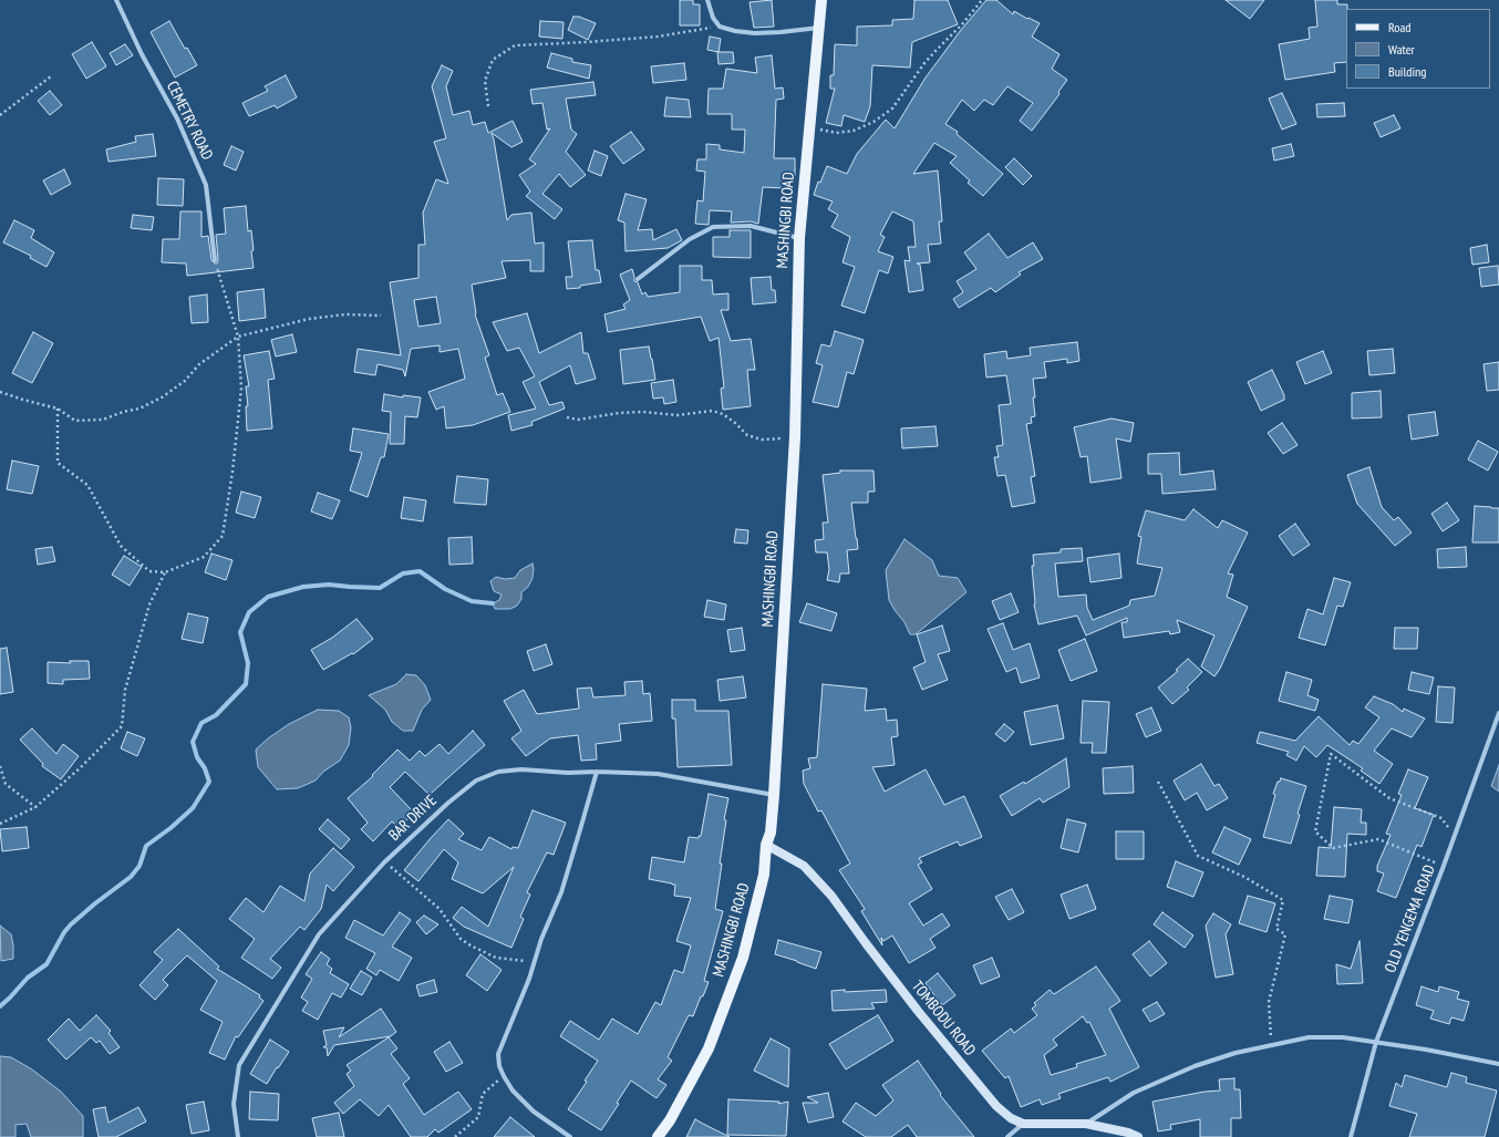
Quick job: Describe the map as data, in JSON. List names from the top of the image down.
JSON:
{
  "streets": {
    "main road": ["MASHINGBI ROAD", "TOMBODU ROAD"],
    "street": ["CEMETRY ROAD", "BAR DRIVE", "OLD YENGEMA ROAD"]
  },
  "crossings": [
    ["MASHINGBI ROAD", "BAR DRIVE"],
    ["MASHINGBI ROAD", "TOMBODU ROAD"]
  ],
  "legend": ["Road", "Water", "Building"]
}
